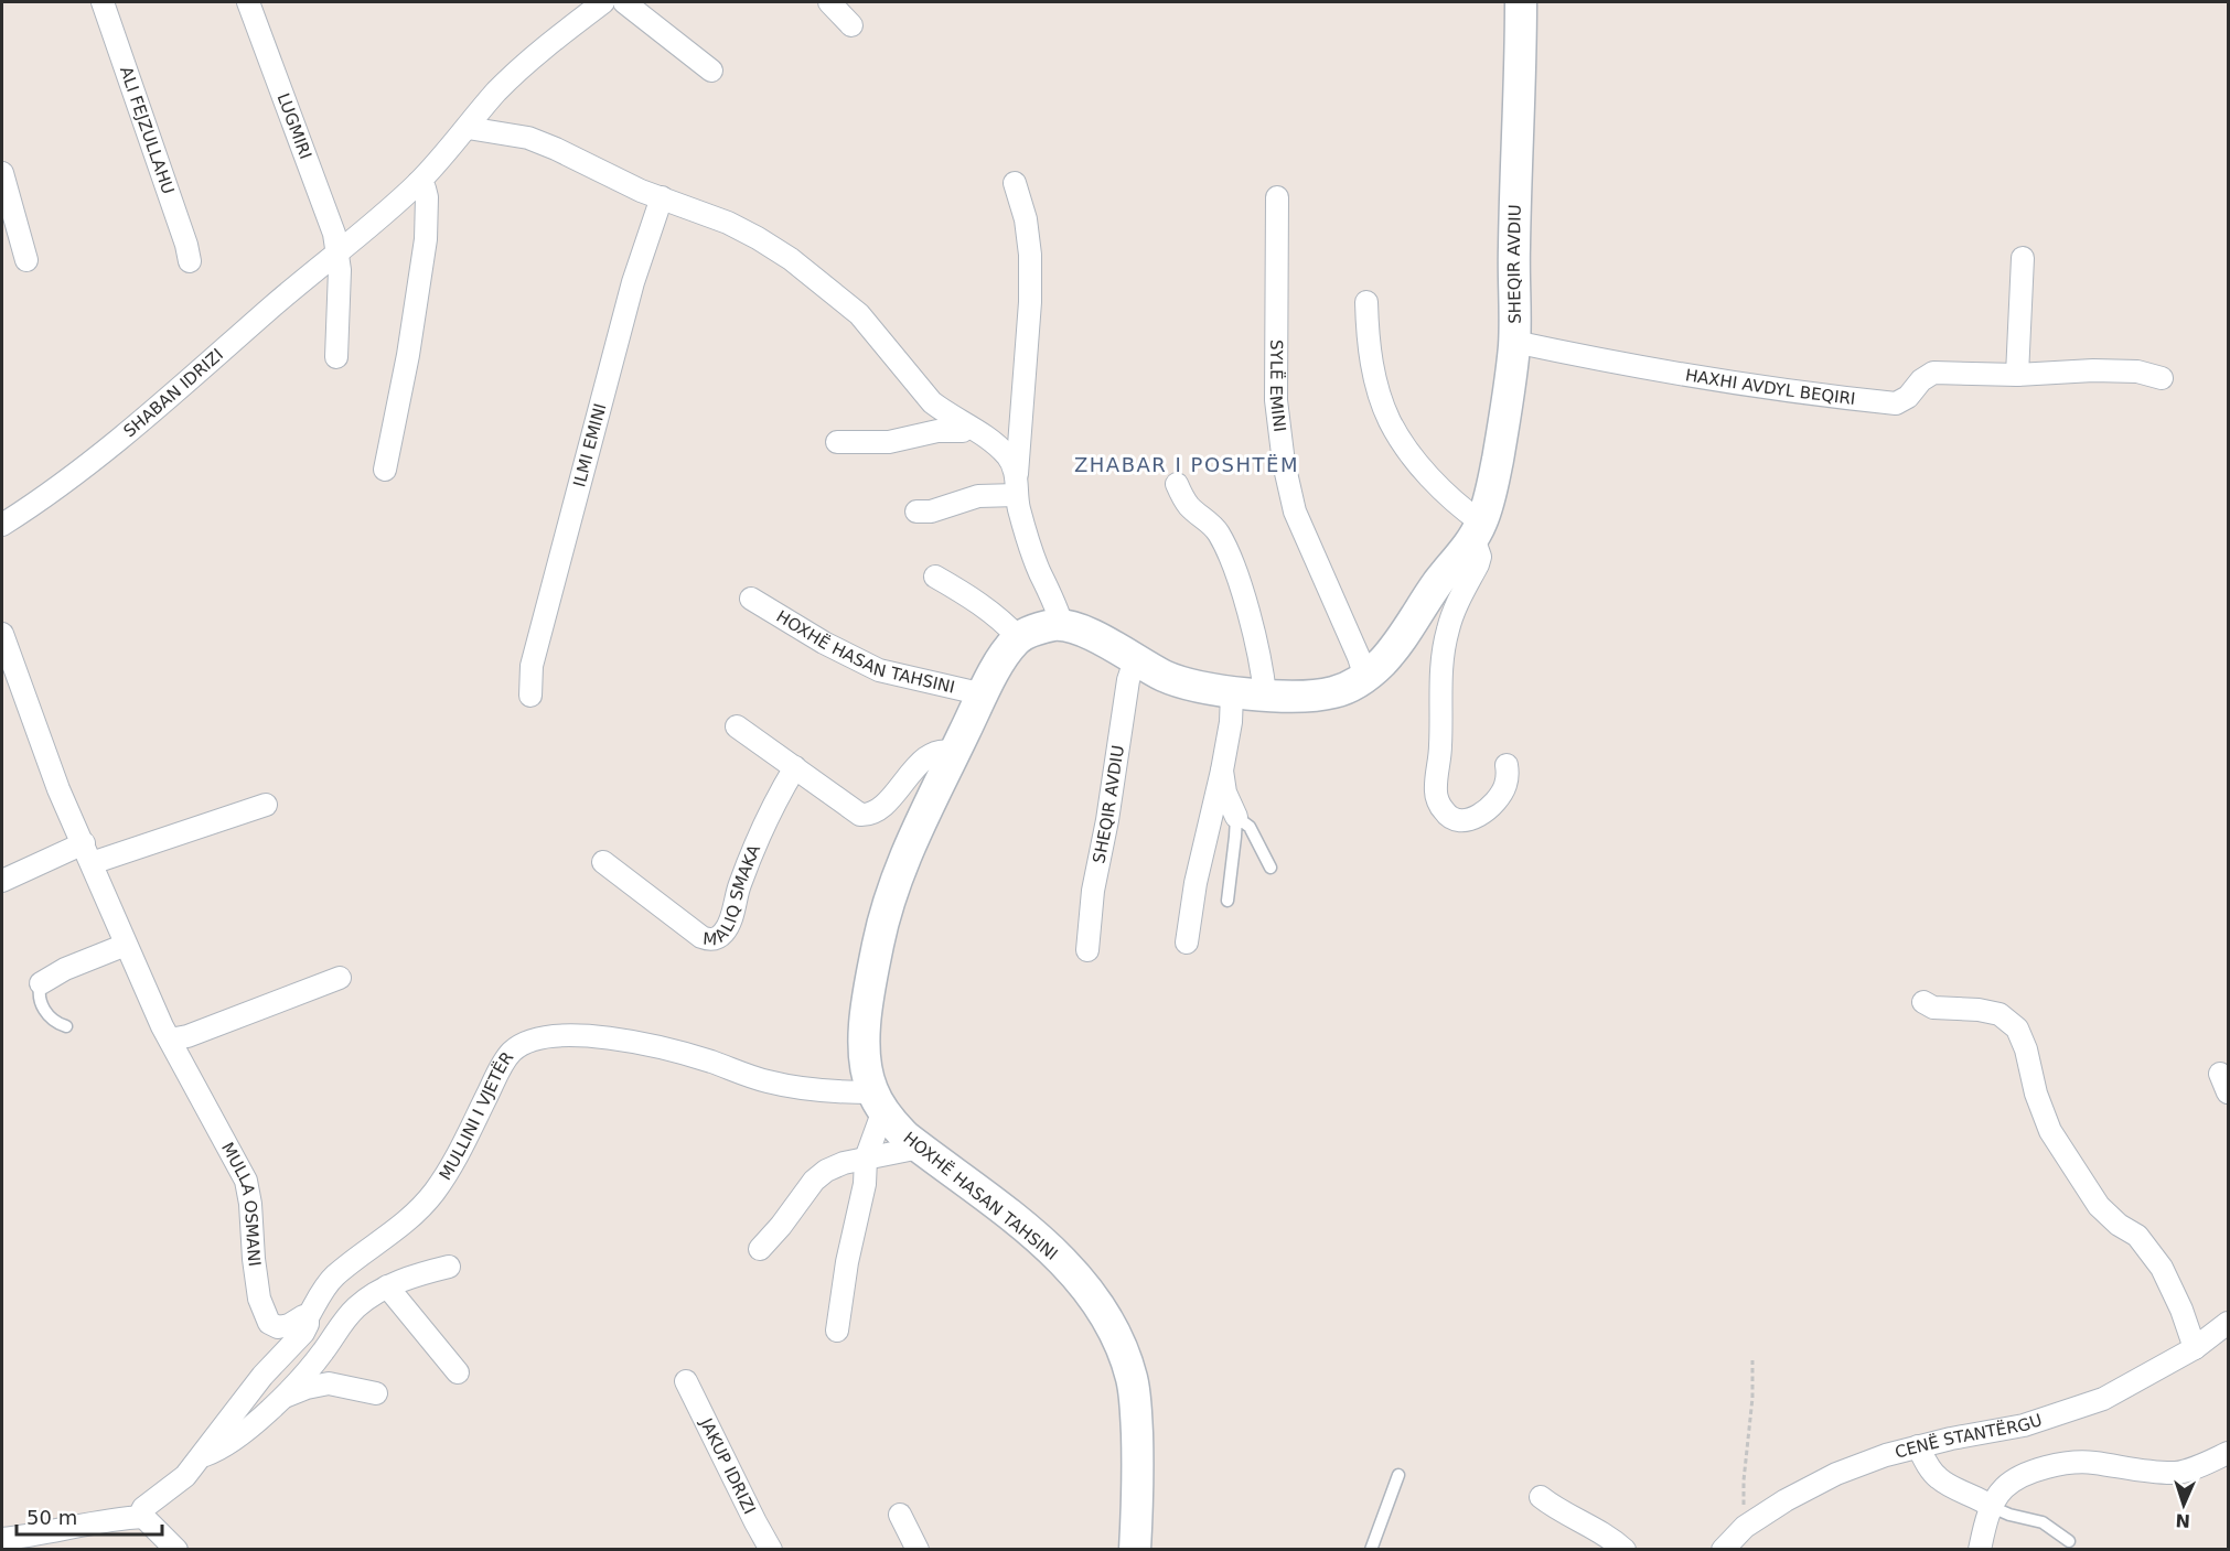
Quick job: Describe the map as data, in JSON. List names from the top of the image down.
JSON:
{
  "streets": {
    "street": [
      "LUGMIRI",
      "ALI FEJZULLAHU",
      "SHEQIR AVDIU",
      "SYLË EMINI",
      "HAXHI AVDYL BEQIRI",
      "SHABAN IDRIZI",
      "ILMI EMINI",
      "HOXHË HASAN TAHSINI",
      "MALIQ SMAKA",
      "MULLINI I VJETËR",
      "MULLA OSMANI",
      "CENË STANTËRGU",
      "JAKUP IDRIZI"
    ]
  },
  "crossings": [
    ["LUGMIRI", "SHABAN IDRIZI"],
    ["SHEQIR AVDIU", "SYLË EMINI"],
    ["SHEQIR AVDIU", "HAXHI AVDYL BEQIRI"],
    ["HOXHË HASAN TAHSINI", "MULLINI I VJETËR"],
    ["MULLINI I VJETËR", "MULLA OSMANI"]
  ],
  "districts": ["ZHABAR I POSHTËM"],
  "scale_bar": "50 m",
  "north": "bottom"
}
